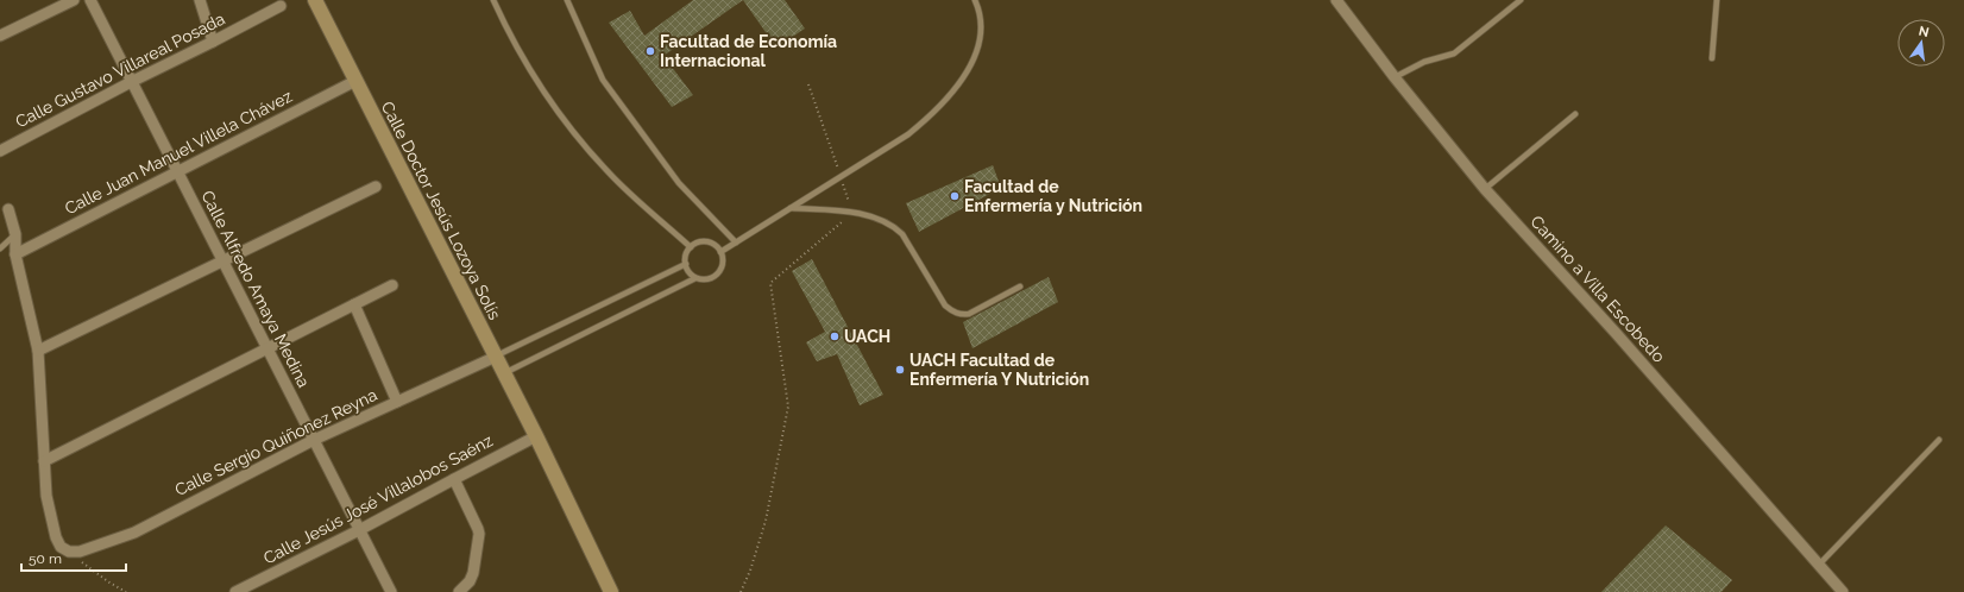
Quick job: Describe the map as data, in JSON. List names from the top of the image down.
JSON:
{
  "streets": {
    "street": [
      "Calle Gustavo Villareal Posada",
      "Calle Juan Manuel Villela Chávez",
      "Calle Doctor Jesús Lozoya Solís",
      "Calle Alfredo Amaya Medina",
      "Camino a Villa Escobedo",
      "Calle Sergio Quiñonez Reyna",
      "Calle Jesús José Villalobos Saénz"
    ]
  },
  "crossings": [
    ["Calle Gustavo Villareal Posada", "Calle Alfredo Amaya Medina"],
    ["Calle Juan Manuel Villela Chávez", "Calle Doctor Jesús Lozoya Solís"],
    ["Calle Juan Manuel Villela Chávez", "Calle Alfredo Amaya Medina"],
    ["Calle Doctor Jesús Lozoya Solís", "Calle Sergio Quiñonez Reyna"],
    ["Calle Doctor Jesús Lozoya Solís", "Calle Jesús José Villalobos Saénz"],
    ["Calle Alfredo Amaya Medina", "Calle Sergio Quiñonez Reyna"],
    ["Calle Alfredo Amaya Medina", "Calle Jesús José Villalobos Saénz"]
  ],
  "places": [
    "Facultad de Economía Internacional",
    "Facultad de Enfermería y Nutrición",
    "UACH",
    "UACH Facultad de Enfermería Y Nutrición"
  ],
  "scale_bar": "50 m",
  "north": "top"
}
